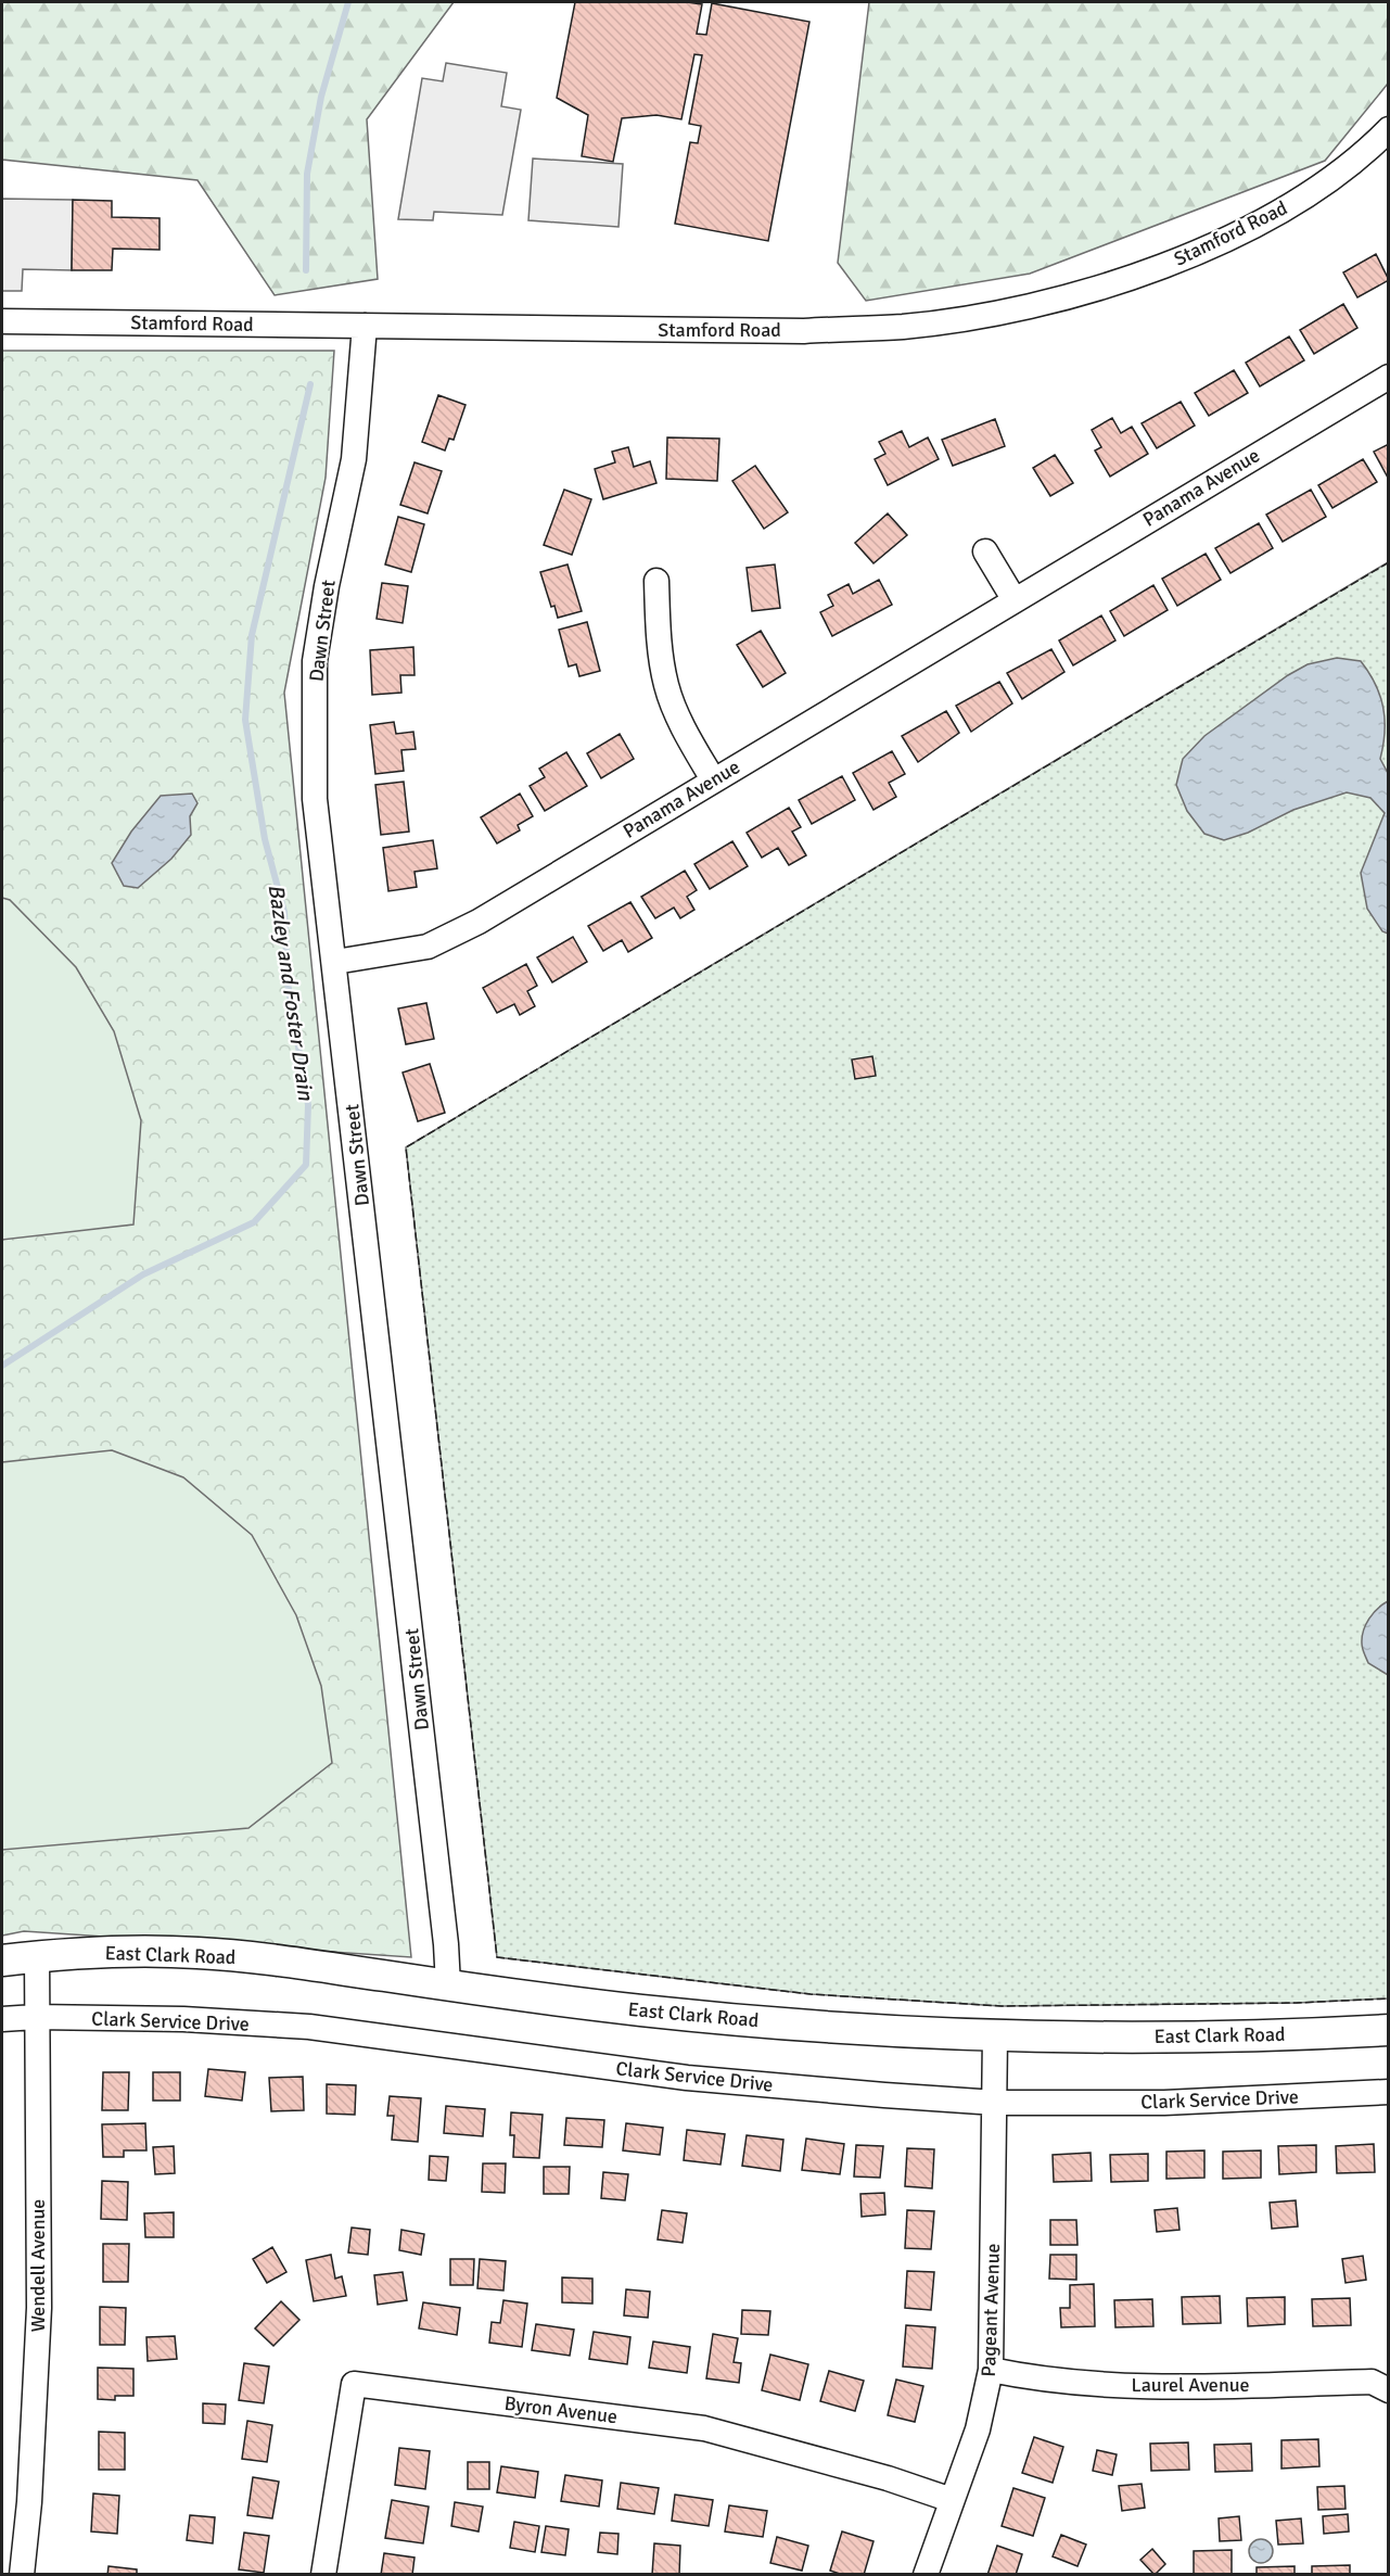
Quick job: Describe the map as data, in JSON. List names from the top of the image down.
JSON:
{
  "streets": {
    "main road": ["East Clark Road"],
    "street": [
      "Stamford Road",
      "Panama Avenue",
      "Dawn Street",
      "Clark Service Drive",
      "Wendell Avenue",
      "Pageant Avenue",
      "Laurel Avenue",
      "Byron Avenue"
    ]
  },
  "crossings": [
    ["Stamford Road", "Dawn Street"],
    ["Panama Avenue", "Dawn Street"],
    ["Dawn Street", "East Clark Road"],
    ["East Clark Road", "Wendell Avenue"],
    ["East Clark Road", "Pageant Avenue"],
    ["Clark Service Drive", "Wendell Avenue"],
    ["Clark Service Drive", "Pageant Avenue"],
    ["Pageant Avenue", "Laurel Avenue"],
    ["Pageant Avenue", "Byron Avenue"]
  ],
  "water": ["Bazley and Foster Drain"]
}
